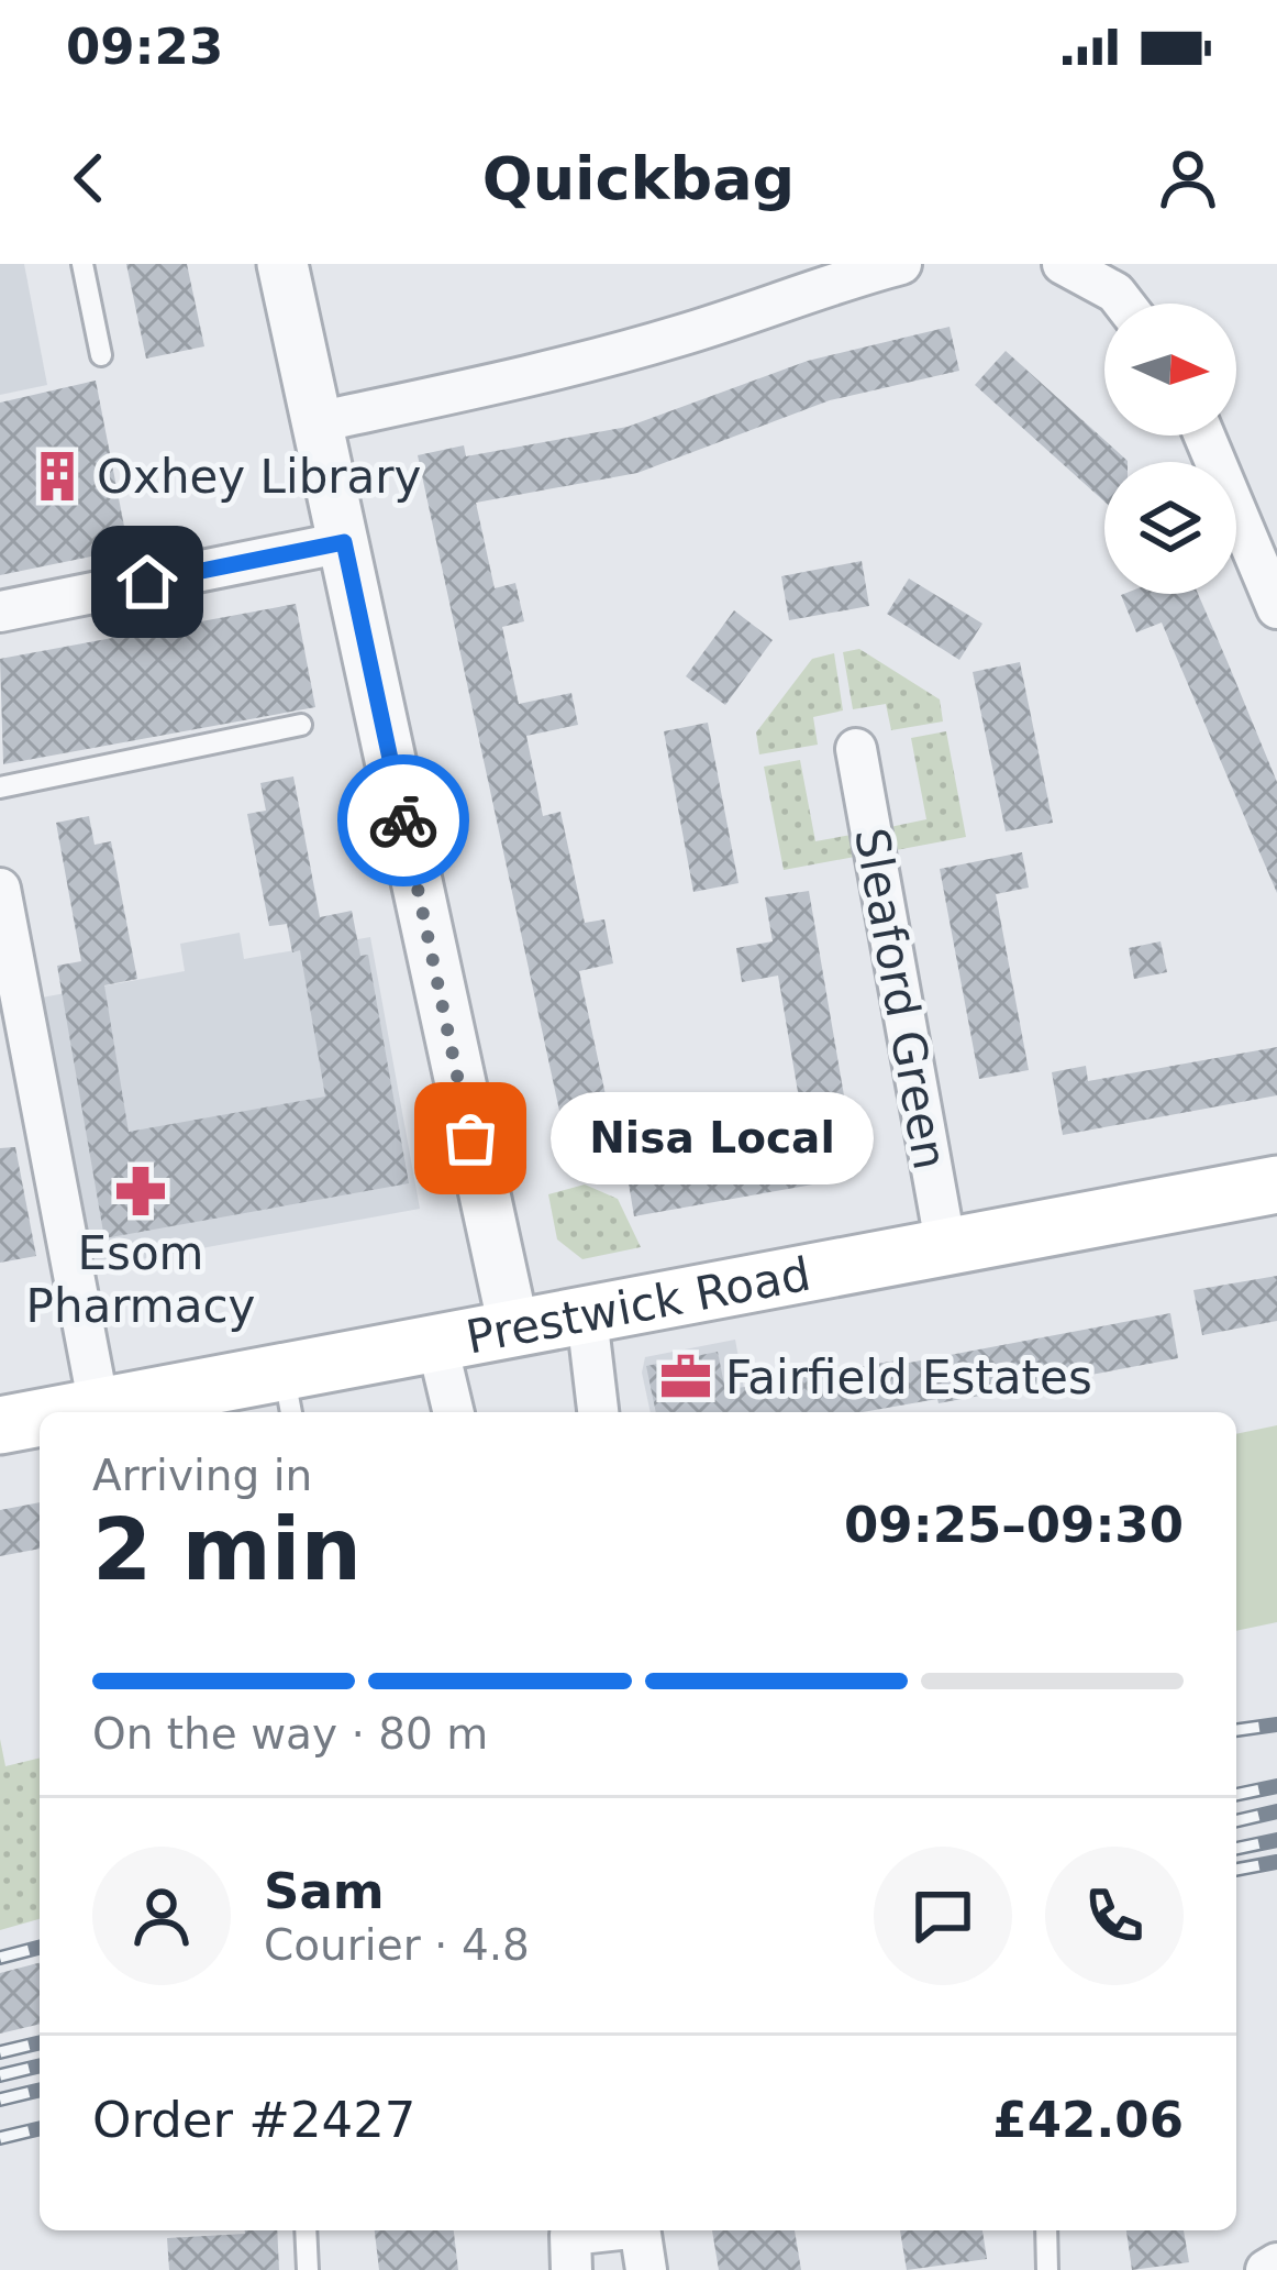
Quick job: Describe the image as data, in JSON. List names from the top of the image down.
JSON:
{
  "streets": {
    "main road": ["Prestwick Road"],
    "street": ["Sleaford Green"]
  },
  "crossings": [
    ["Sleaford Green", "Prestwick Road"]
  ],
  "places": {
    "building": ["Oxhey Library"],
    "other": ["Nisa Local"],
    "pharmacy": ["Esom Pharmacy"],
    "office": ["Fairfield Estates"]
  },
  "north": "right",
  "page": {
    "status": "09:23",
    "header": "Quickbag",
    "bubble": "Nisa Local",
    "heading": ["2 min", "Arriving in", "09:25–09:30"],
    "panel": [
      "Sam",
      "Courier · 4.8",
      "Order #2427",
      "£42.06"
    ],
    "bar": "On the way · 80 m"
  }
}
